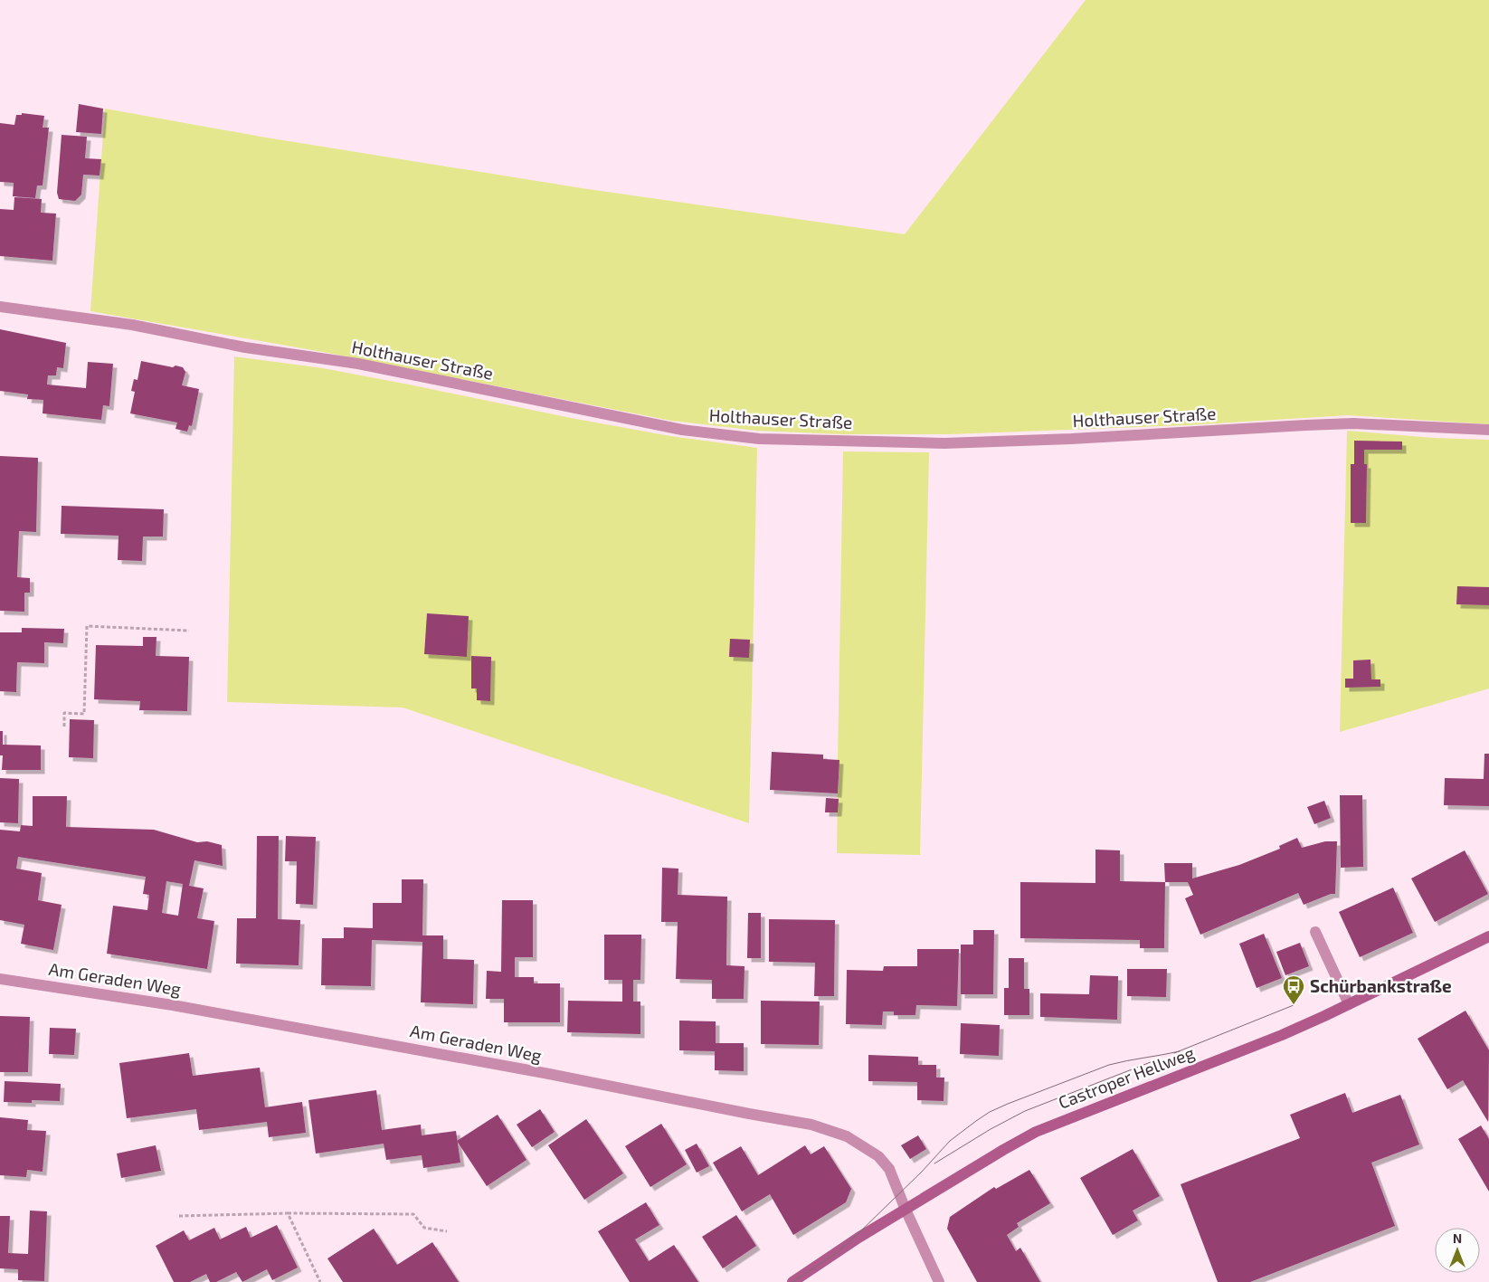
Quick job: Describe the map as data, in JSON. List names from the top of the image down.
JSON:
{
  "streets": {
    "main road": ["Castroper Hellweg"],
    "street": ["Holthauser Straße", "Am Geraden Weg"]
  },
  "crossings": [
    ["Am Geraden Weg", "Castroper Hellweg"]
  ],
  "places": {
    "bus stop": ["Schürbankstraße"]
  },
  "north": "top"
}
